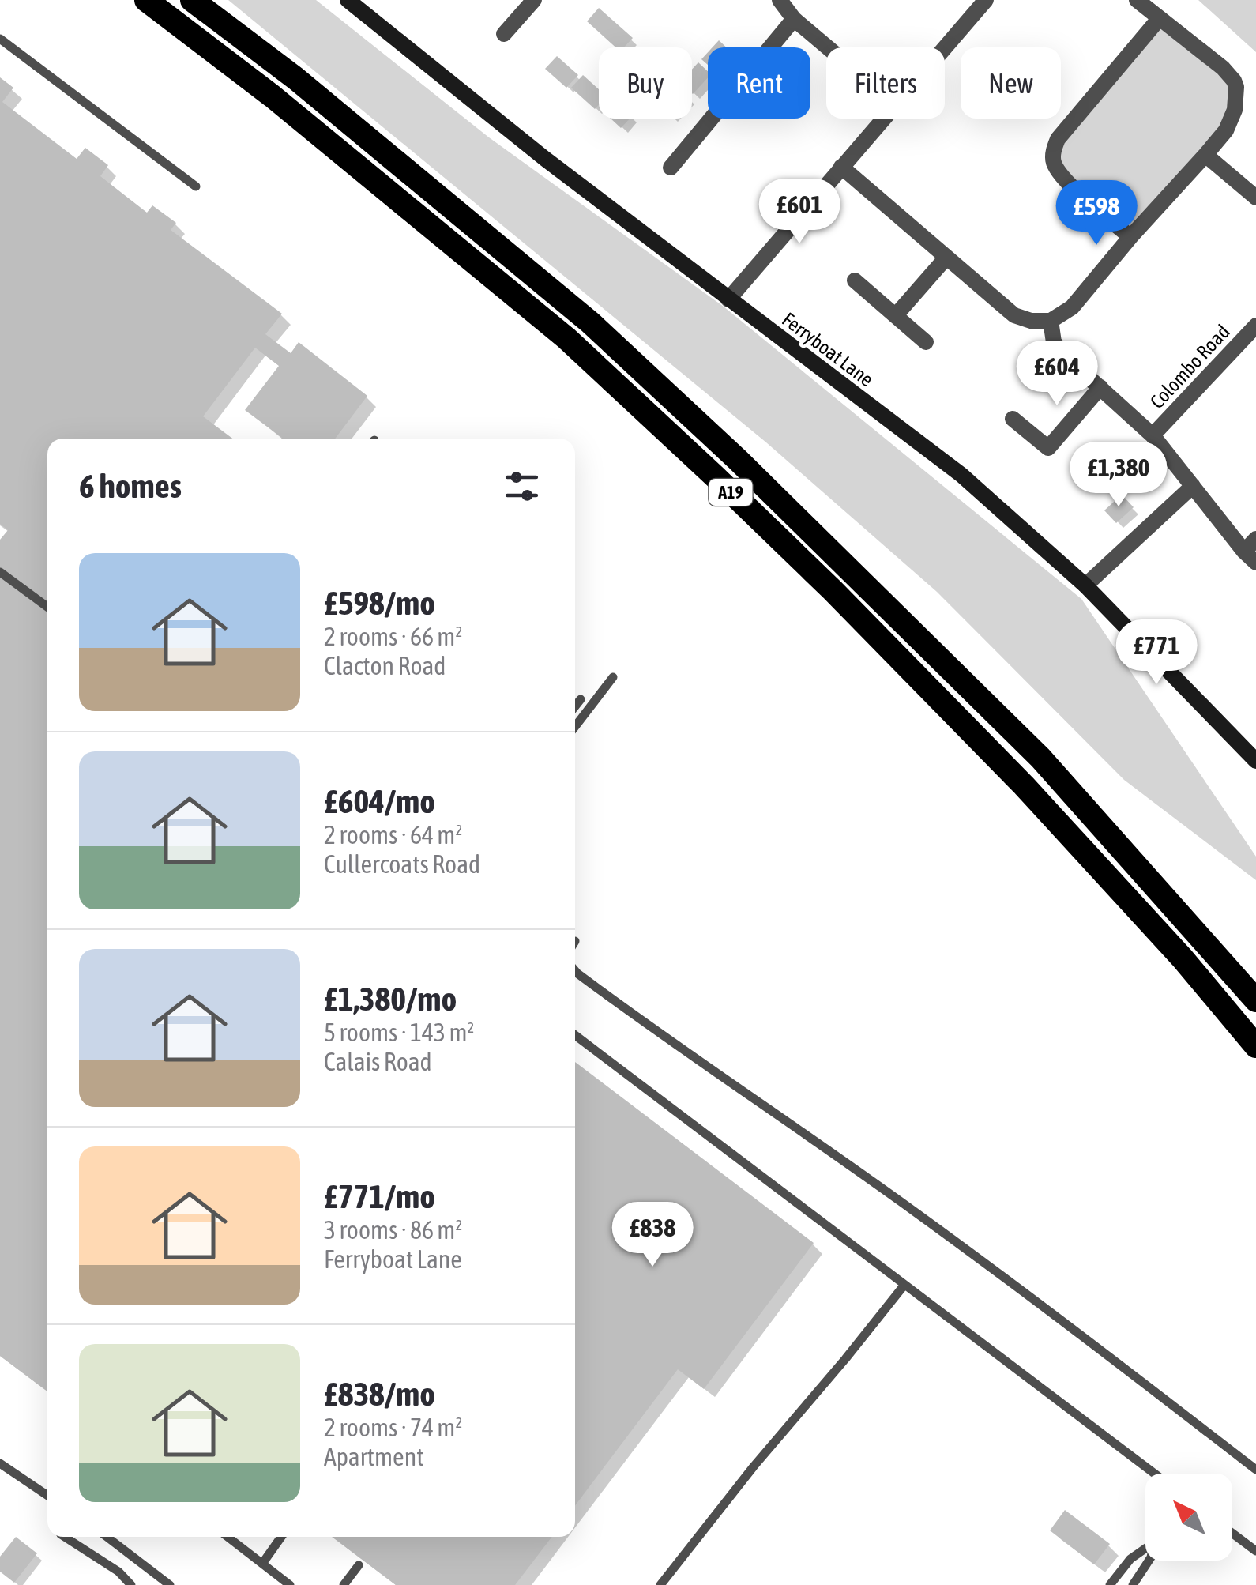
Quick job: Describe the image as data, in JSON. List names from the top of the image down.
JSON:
{
  "streets": {
    "highway": ["A19"],
    "street": ["Ferryboat Lane", "Colombo Road"]
  },
  "north": "top left",
  "page": {
    "chip": [
      "Buy",
      "Rent",
      "Filters",
      "New"
    ],
    "price": [
      "£601",
      "£598",
      "£604",
      "£1,380",
      "£771",
      "£838"
    ],
    "heading": "6 homes",
    "list": [
      {
        "name": "£598/mo",
        "note": "2 rooms · 66 m² · Clacton Road"
      },
      {
        "name": "£604/mo",
        "note": "2 rooms · 64 m² · Cullercoats Road"
      },
      {
        "name": "£1,380/mo",
        "note": "5 rooms · 143 m² · Calais Road"
      },
      {
        "name": "£771/mo",
        "note": "3 rooms · 86 m² · Ferryboat Lane"
      },
      {
        "name": "£838/mo",
        "note": "2 rooms · 74 m² · Apartment"
      }
    ]
  }
}
